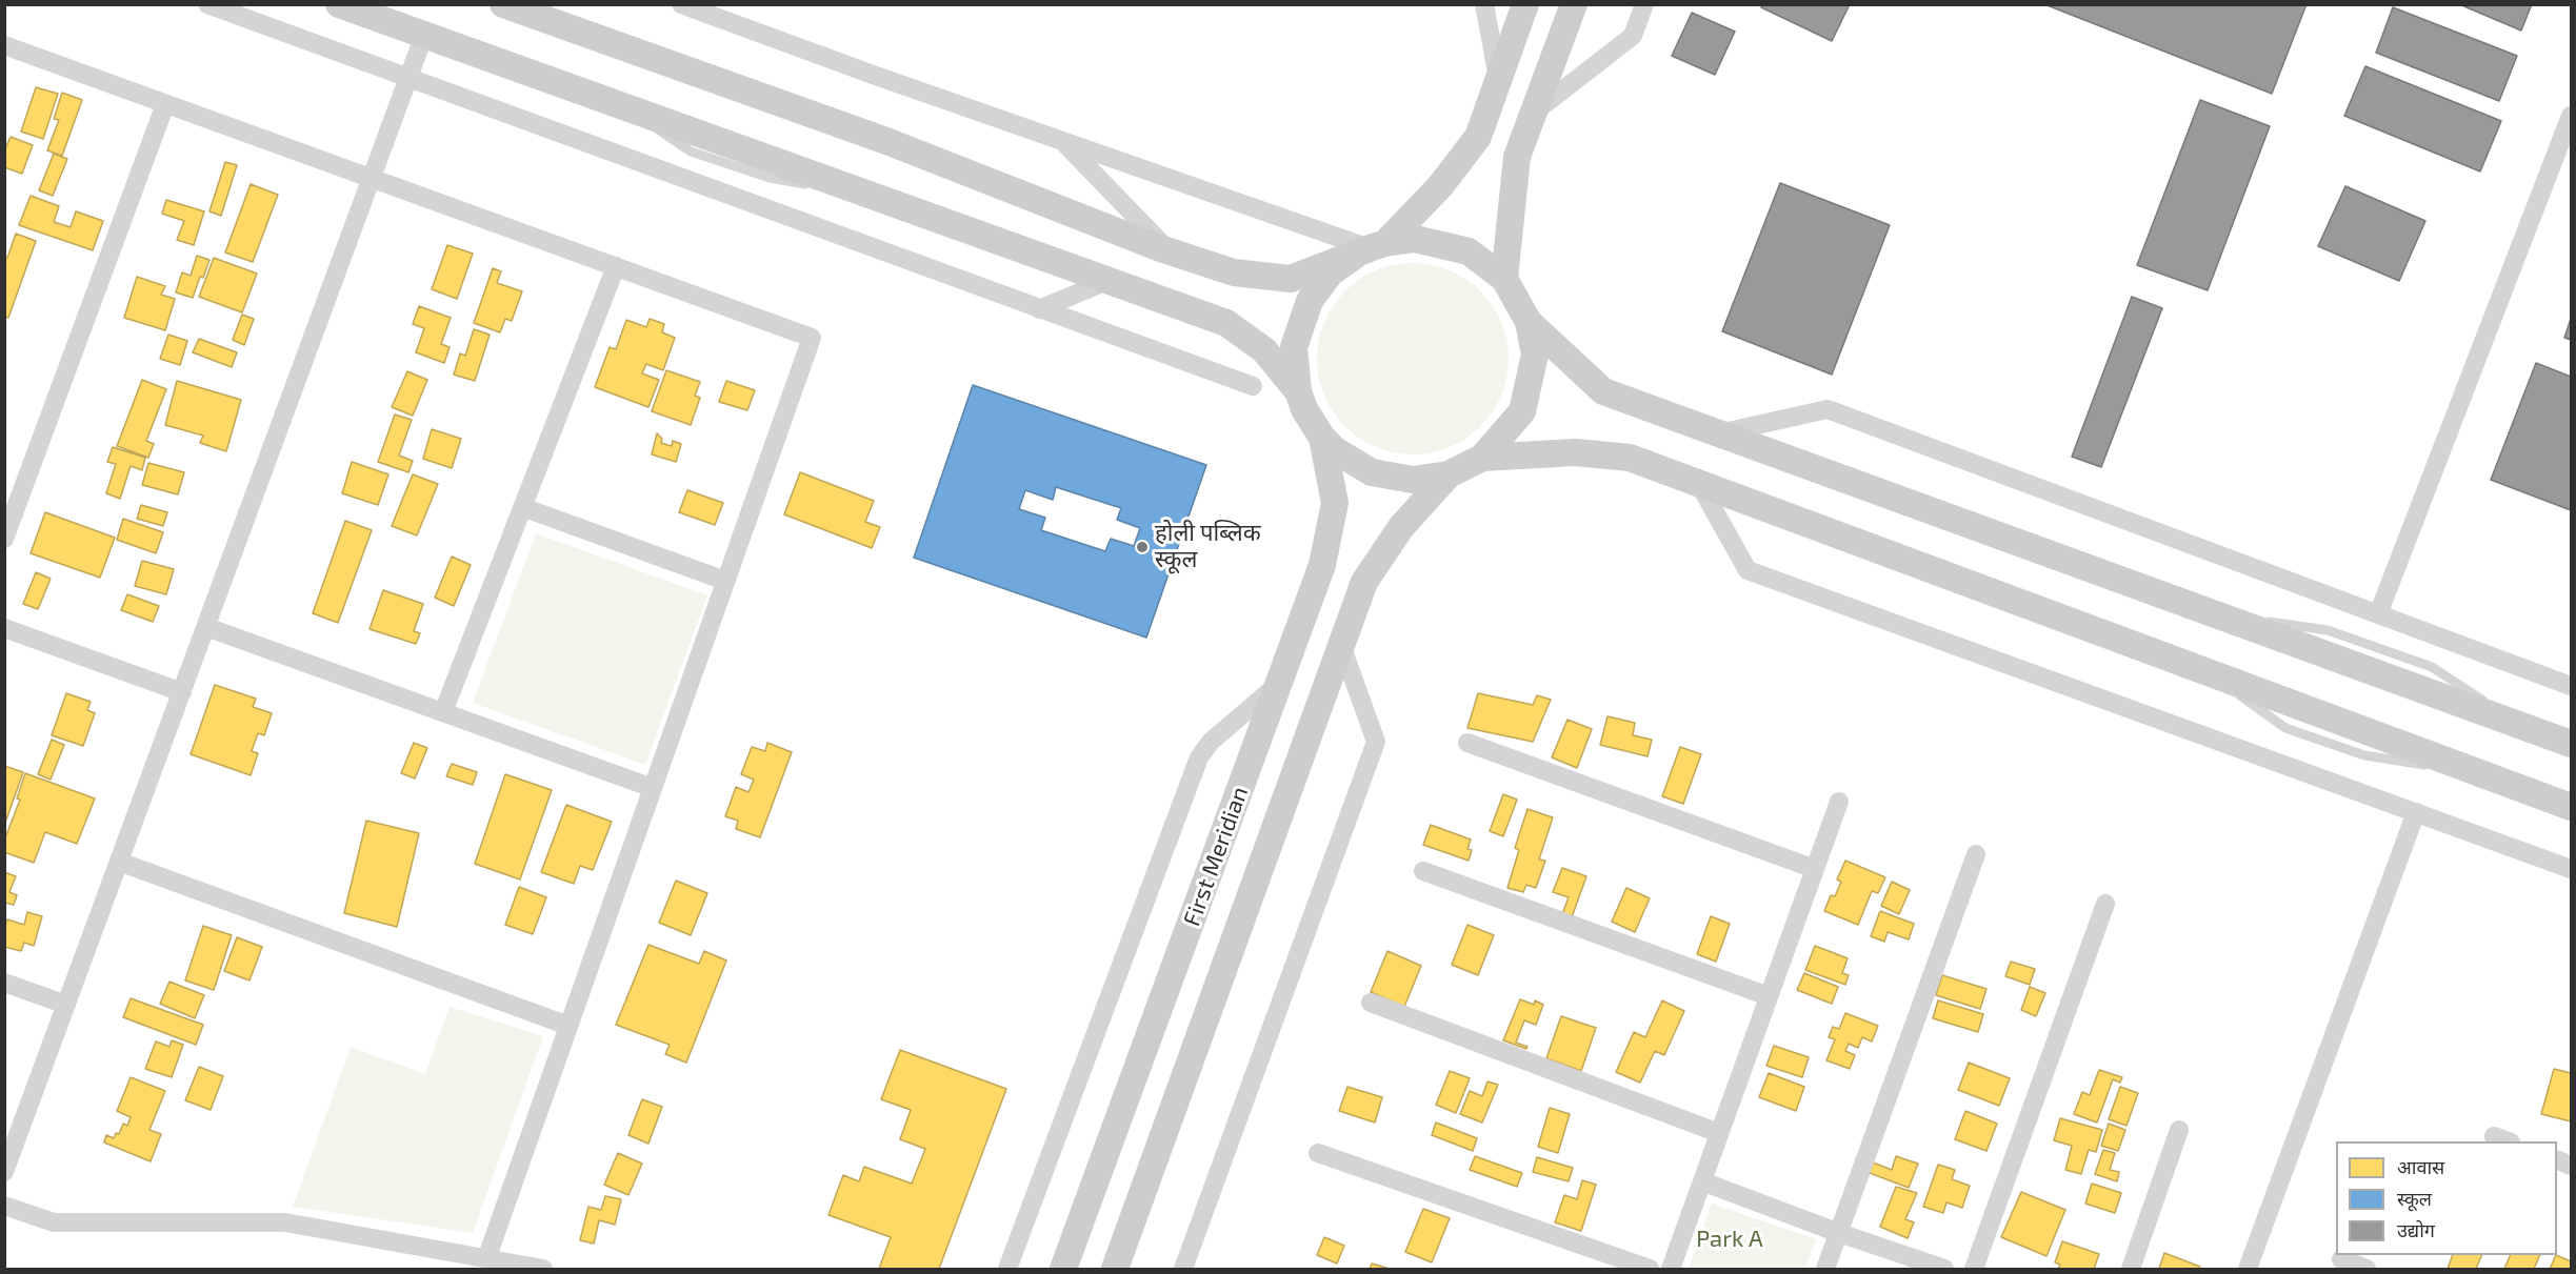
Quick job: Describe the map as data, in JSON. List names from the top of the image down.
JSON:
{
  "streets": {
    "street": ["First Meridian"]
  },
  "parks": ["Park A"],
  "places": ["होली पब्लिक स्कूल"],
  "legend": ["आवास", "स्कूल", "उद्योग"]
}
